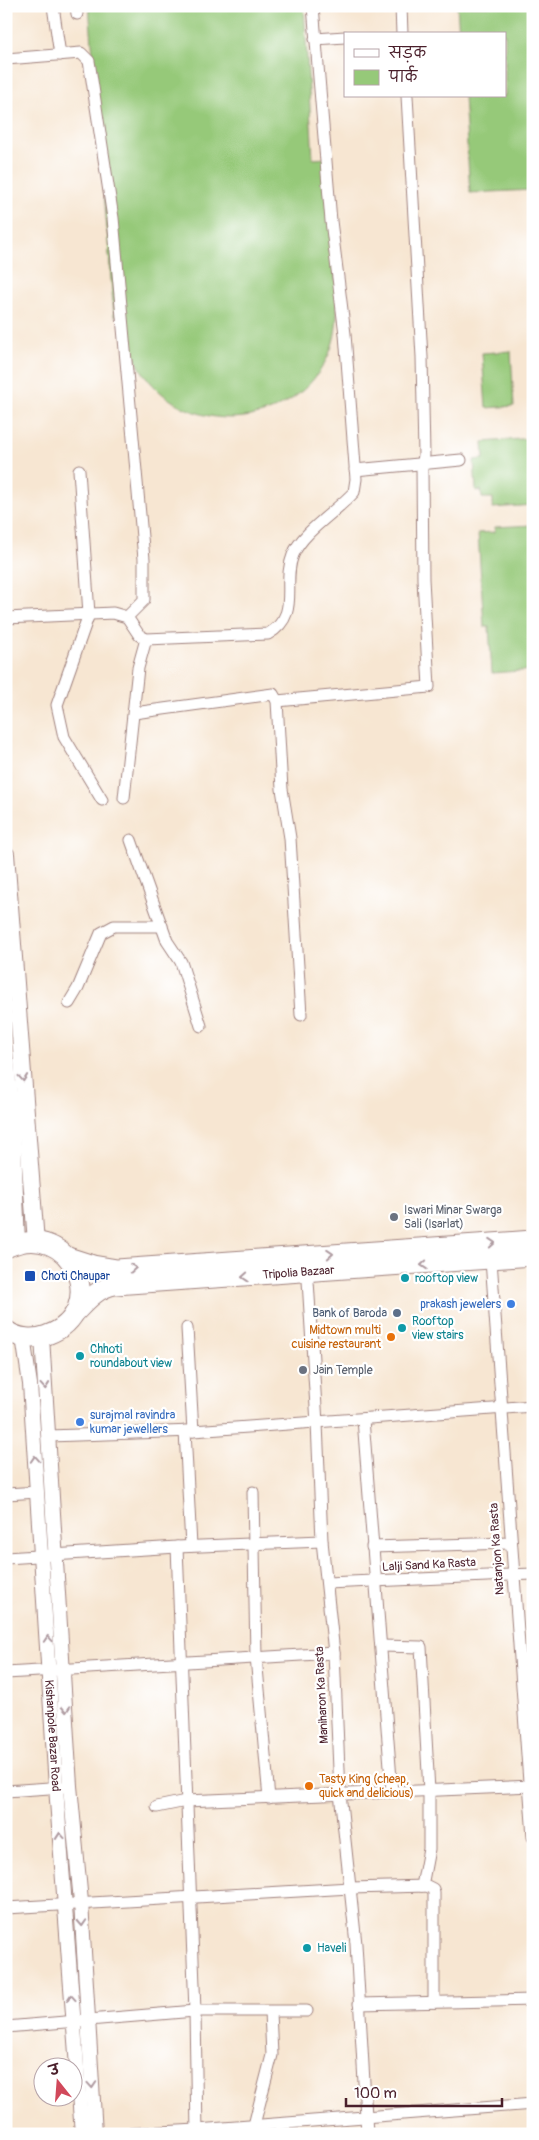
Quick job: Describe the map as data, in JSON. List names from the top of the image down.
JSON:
{
  "streets": {
    "main road": ["Tripolia Bazaar"],
    "street": [
      "Natanjon Ka Rasta",
      "Lalji Sand Ka Rasta",
      "Maniharon Ka Rasta",
      "Kishanpole Bazar Road"
    ]
  },
  "crossings": [
    ["Tripolia Bazaar", "Natanjon Ka Rasta"],
    ["Tripolia Bazaar", "Maniharon Ka Rasta"],
    ["Tripolia Bazaar", "Kishanpole Bazar Road"],
    ["Natanjon Ka Rasta", "Lalji Sand Ka Rasta"],
    ["Lalji Sand Ka Rasta", "Maniharon Ka Rasta"]
  ],
  "places": {
    "other": [
      "Iswari Minar Swarga Sali (Isarlat)",
      "rooftop view",
      "prakash jewelers",
      "Bank of Baroda",
      "Rooftop view stairs",
      "Midtown multi cuisine restaurant",
      "Chhoti roundabout view",
      "Jain Temple",
      "surajmal ravindra kumar jewellers",
      "Tasty King (cheap, quick and delicious)",
      "Haveli"
    ],
    "transit": ["Choti Chaupar"]
  },
  "legend": ["सड़क", "पार्क"],
  "scale_bar": "100 m",
  "north": "top"
}
